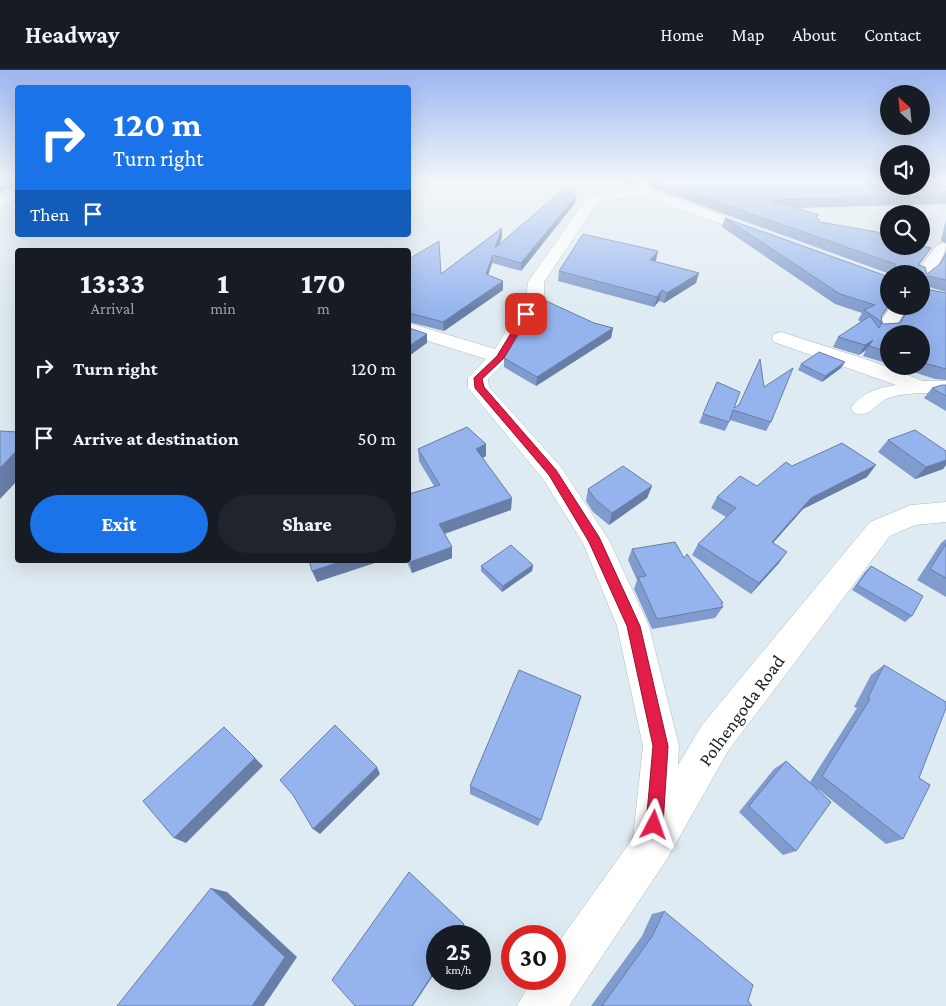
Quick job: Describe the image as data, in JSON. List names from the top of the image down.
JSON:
{
  "streets": {
    "street": ["Polhengoda Road"]
  },
  "north": "top left",
  "page": {
    "header": "Headway",
    "nav": [
      "Home",
      "Map",
      "About",
      "Contact"
    ],
    "map_buttons": ["+", "−"],
    "turn": ["120 m", "Turn right"],
    "then": "Then",
    "eta": [
      "13:33",
      "Arrival",
      "1",
      "min",
      "170",
      "m"
    ],
    "list": [
      {
        "name": "Turn right",
        "value": "120 m"
      },
      {
        "name": "Arrive at destination",
        "value": "50 m"
      }
    ],
    "buttons": ["Exit", "Share"],
    "speed": "25 km/h",
    "limit": "30"
  }
}
